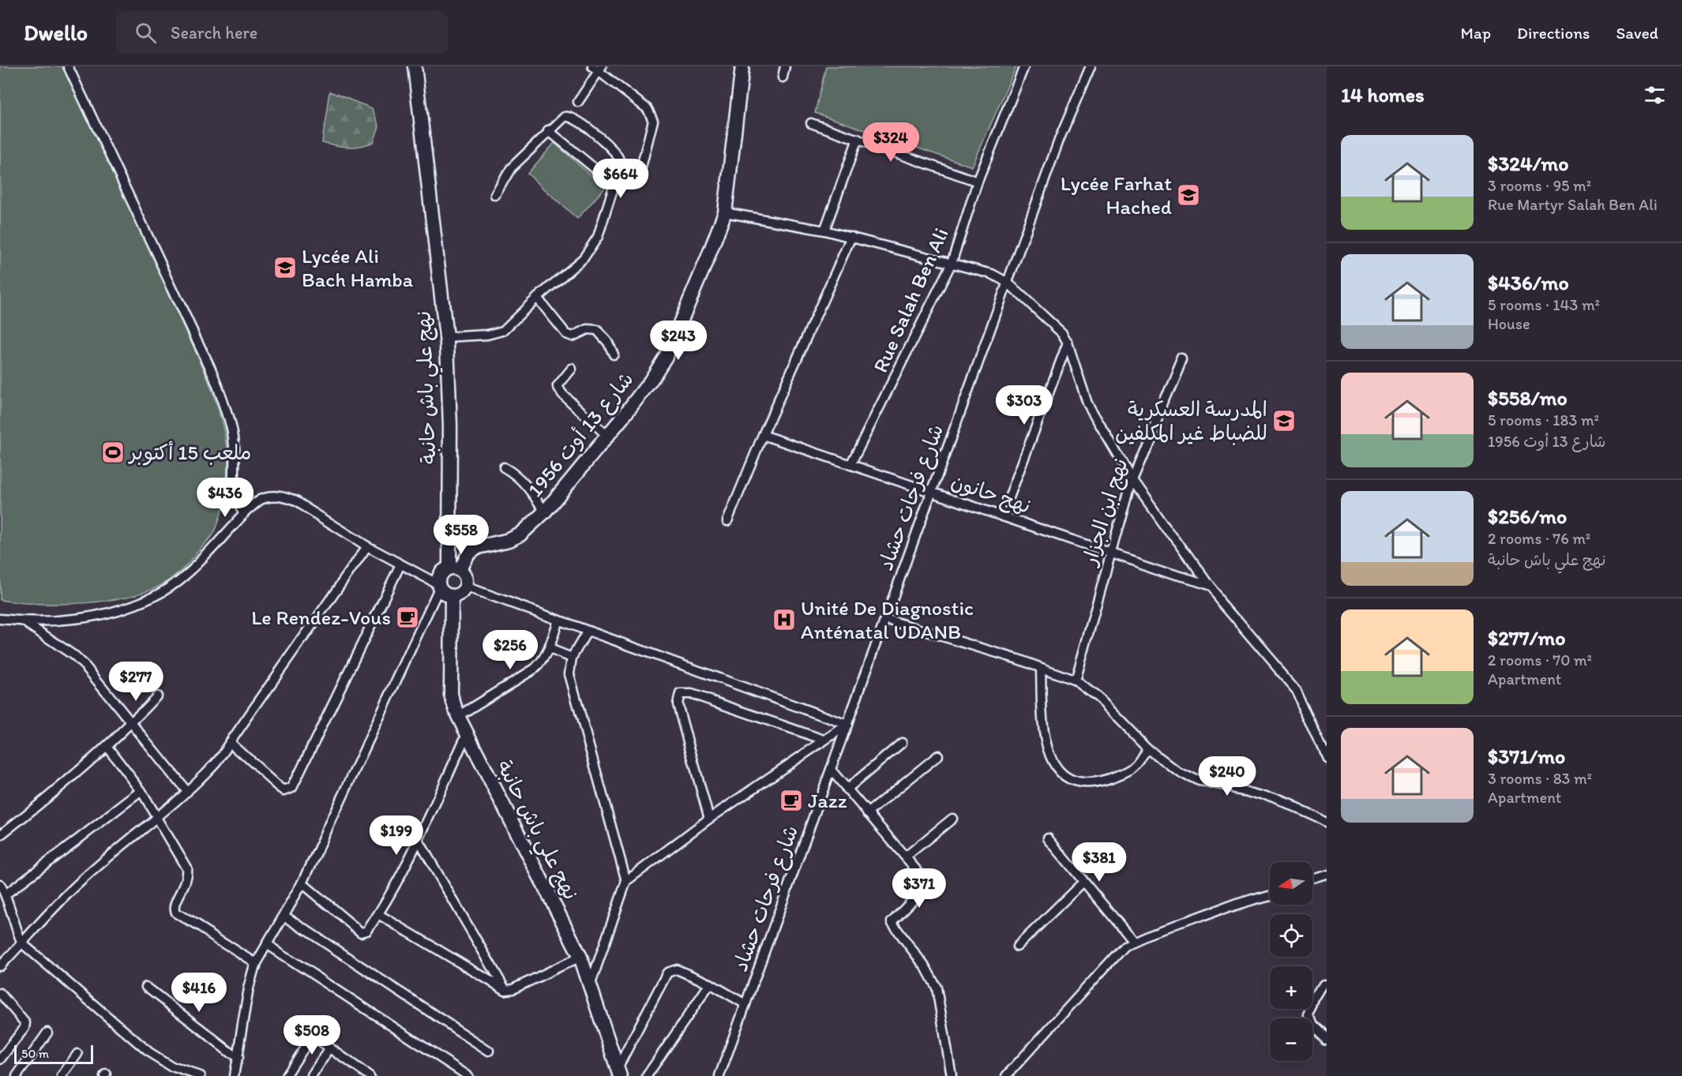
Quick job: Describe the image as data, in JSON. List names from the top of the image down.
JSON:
{
  "streets": {
    "street": [
      "Rue Salah Ben Ali",
      "نهج علي باش حانبة",
      "شارع 13 أوت 1956",
      "نهج حانون",
      "شارع فرحات حشاد",
      "نهج ابن الجزار"
    ]
  },
  "crossings": [
    ["Rue Salah Ben Ali", "نهج حانون"],
    ["نهج علي باش حانبة", "شارع 13 أوت 1956"],
    ["نهج حانون", "شارع فرحات حشاد"],
    ["نهج حانون", "نهج ابن الجزار"]
  ],
  "places": {
    "school or university": ["Lycée Farhat Hached", "Lycée Ali Bach Hamba", "المدرسة العسكرية للضباط غير المكلفين"],
    "sports": ["ملعب 15 أكتوبر"],
    "cafe": ["Le Rendez-Vous", "Jazz"],
    "hospital": ["Unité De Diagnostic Anténatal UDANB"]
  },
  "scale_bar": "50 m",
  "north": "left",
  "page": {
    "header": "Dwello",
    "search": "Search here",
    "nav": ["Map", "Directions", "Saved"],
    "heading": "14 homes",
    "price": [
      "$324",
      "$664",
      "$243",
      "$303",
      "$436",
      "$558",
      "$256",
      "$277",
      "$240",
      "$199",
      "$381",
      "$371",
      "$416",
      "$508"
    ],
    "list": [
      {
        "name": "$324/mo",
        "note": "3 rooms · 95 m² · Rue Martyr Salah Ben Ali"
      },
      {
        "name": "$436/mo",
        "note": "5 rooms · 143 m² · House"
      },
      {
        "name": "$558/mo",
        "note": "5 rooms · 183 m² · شارع 13 أوت 1956"
      },
      {
        "name": "$256/mo",
        "note": "2 rooms · 76 m² · نهج علي باش حانبة"
      },
      {
        "name": "$277/mo",
        "note": "2 rooms · 70 m² · Apartment"
      },
      {
        "name": "$371/mo",
        "note": "3 rooms · 83 m² · Apartment"
      }
    ],
    "map_buttons": ["+", "−"],
    "scale": "50 m"
  }
}
